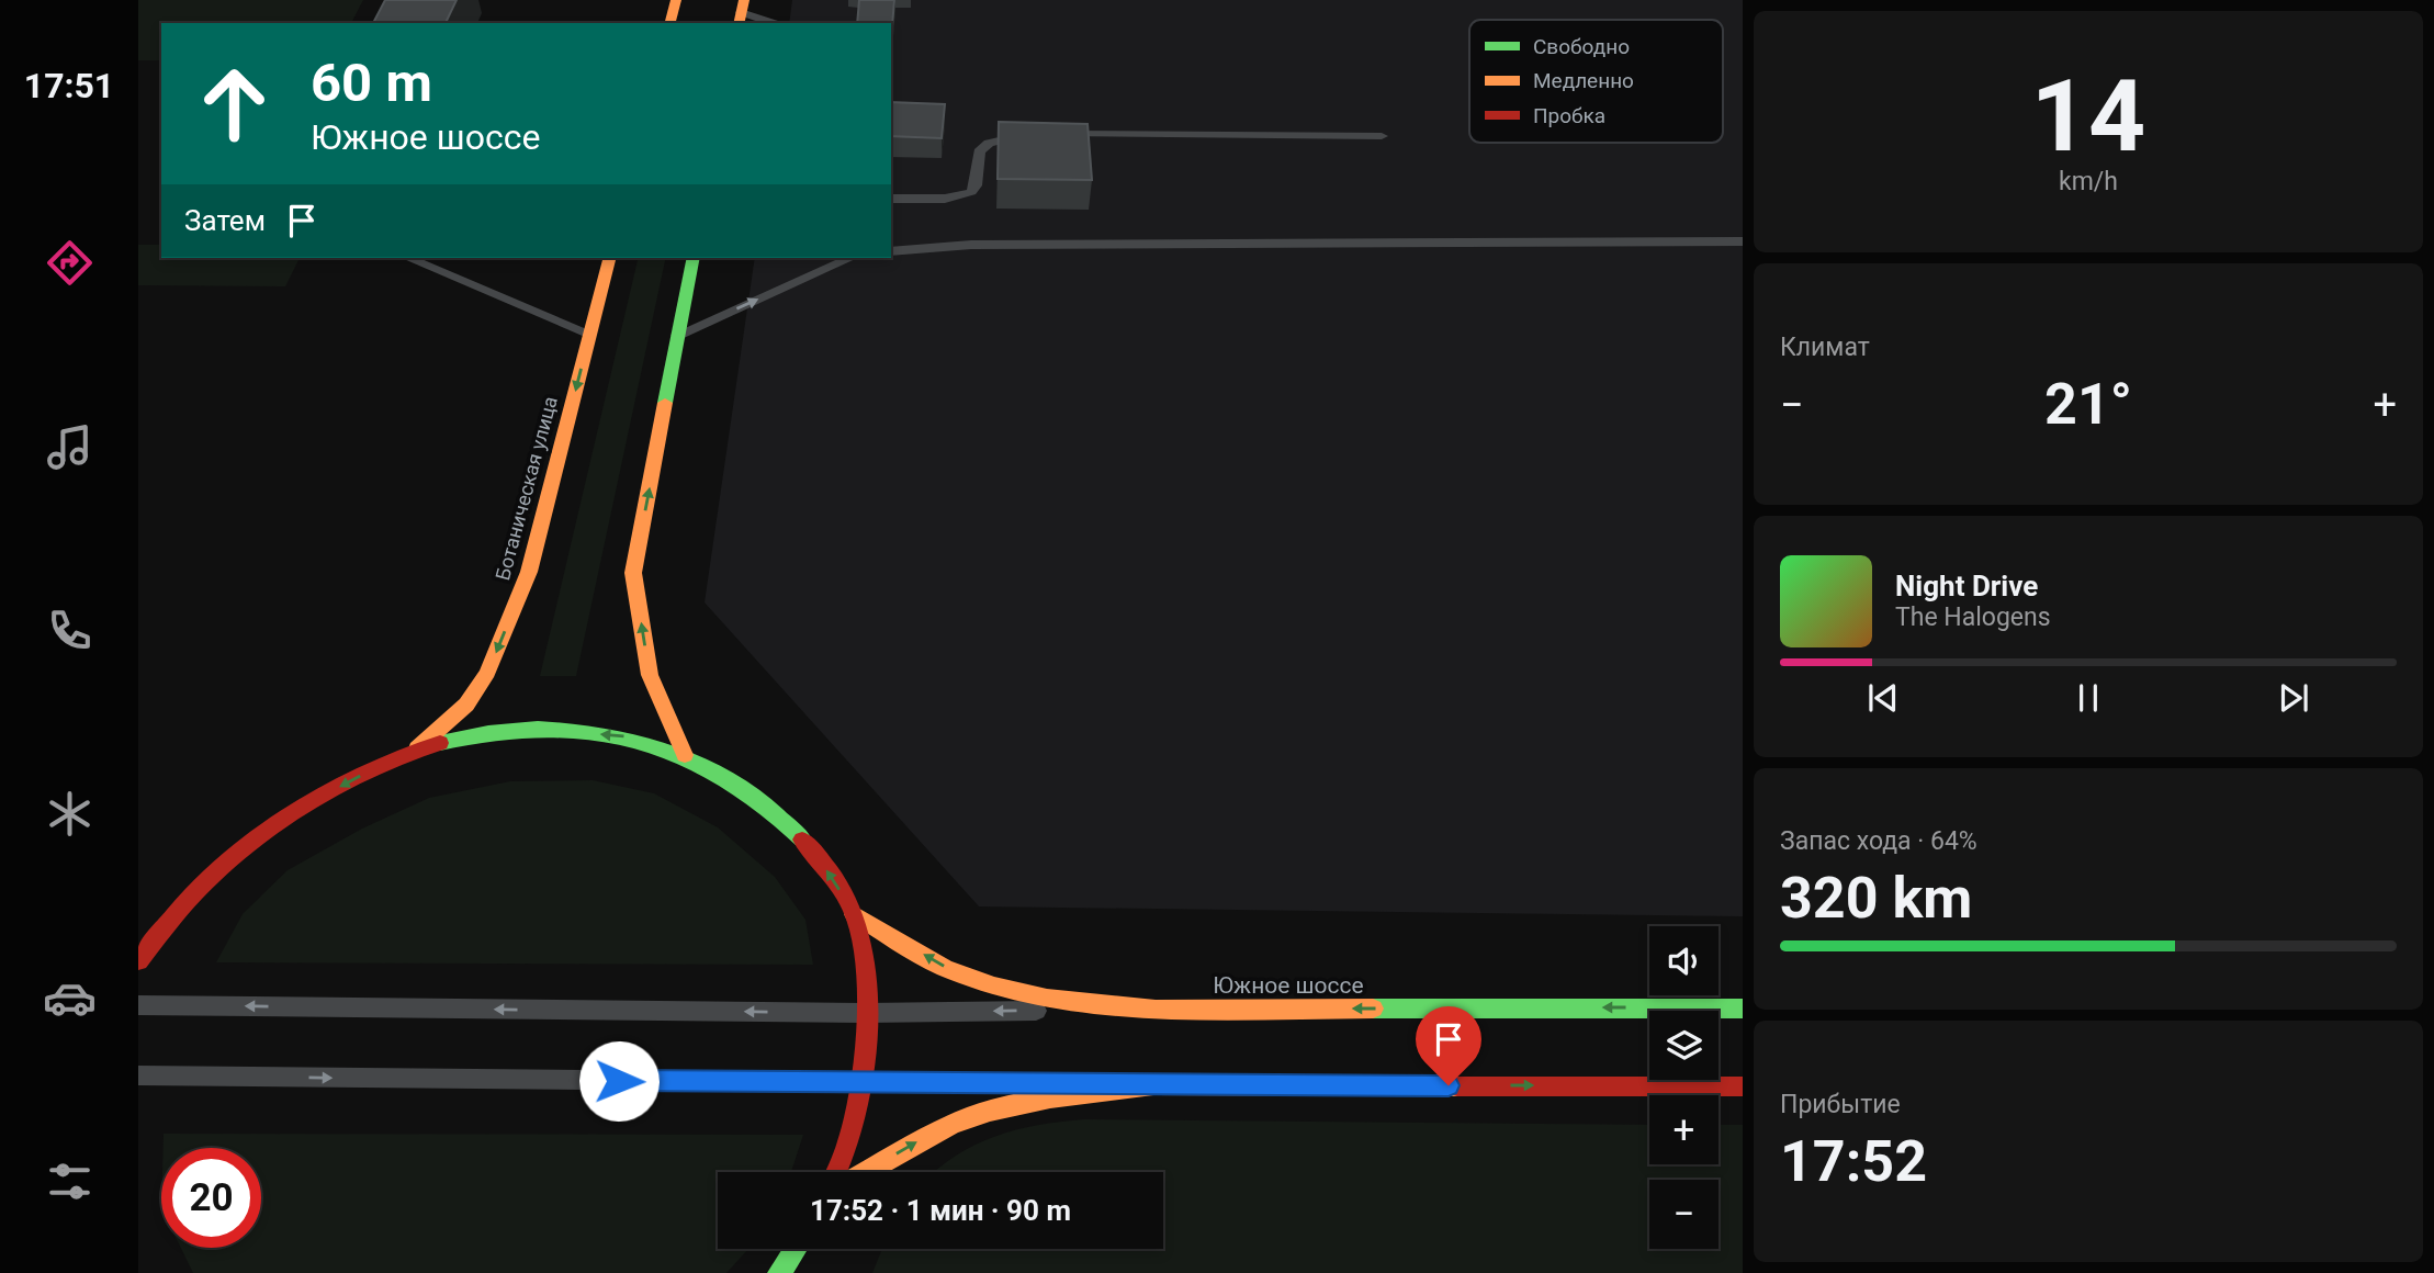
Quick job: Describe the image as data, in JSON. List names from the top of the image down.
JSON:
{
  "streets": {
    "main road": ["Ботаническая улица", "Южное шоссе"]
  },
  "one_way": ["Ботаническая улица"],
  "legend": ["Свободно", "Медленно", "Пробка"],
  "page": {
    "tabs": "17:51",
    "tile": [
      ["14", "km/h"],
      "Климат",
      ["Запас хода · 64%", "320 km"],
      ["Прибытие", "17:52"]
    ],
    "turn": ["60 m", "Южное шоссе"],
    "then": "Затем",
    "heat": ["−", "21°", "+"],
    "song": ["Night Drive", "The Halogens"],
    "map_buttons": ["+", "−"],
    "limit": "20",
    "trip": "17:52 · 1 мин · 90 m"
  }
}
